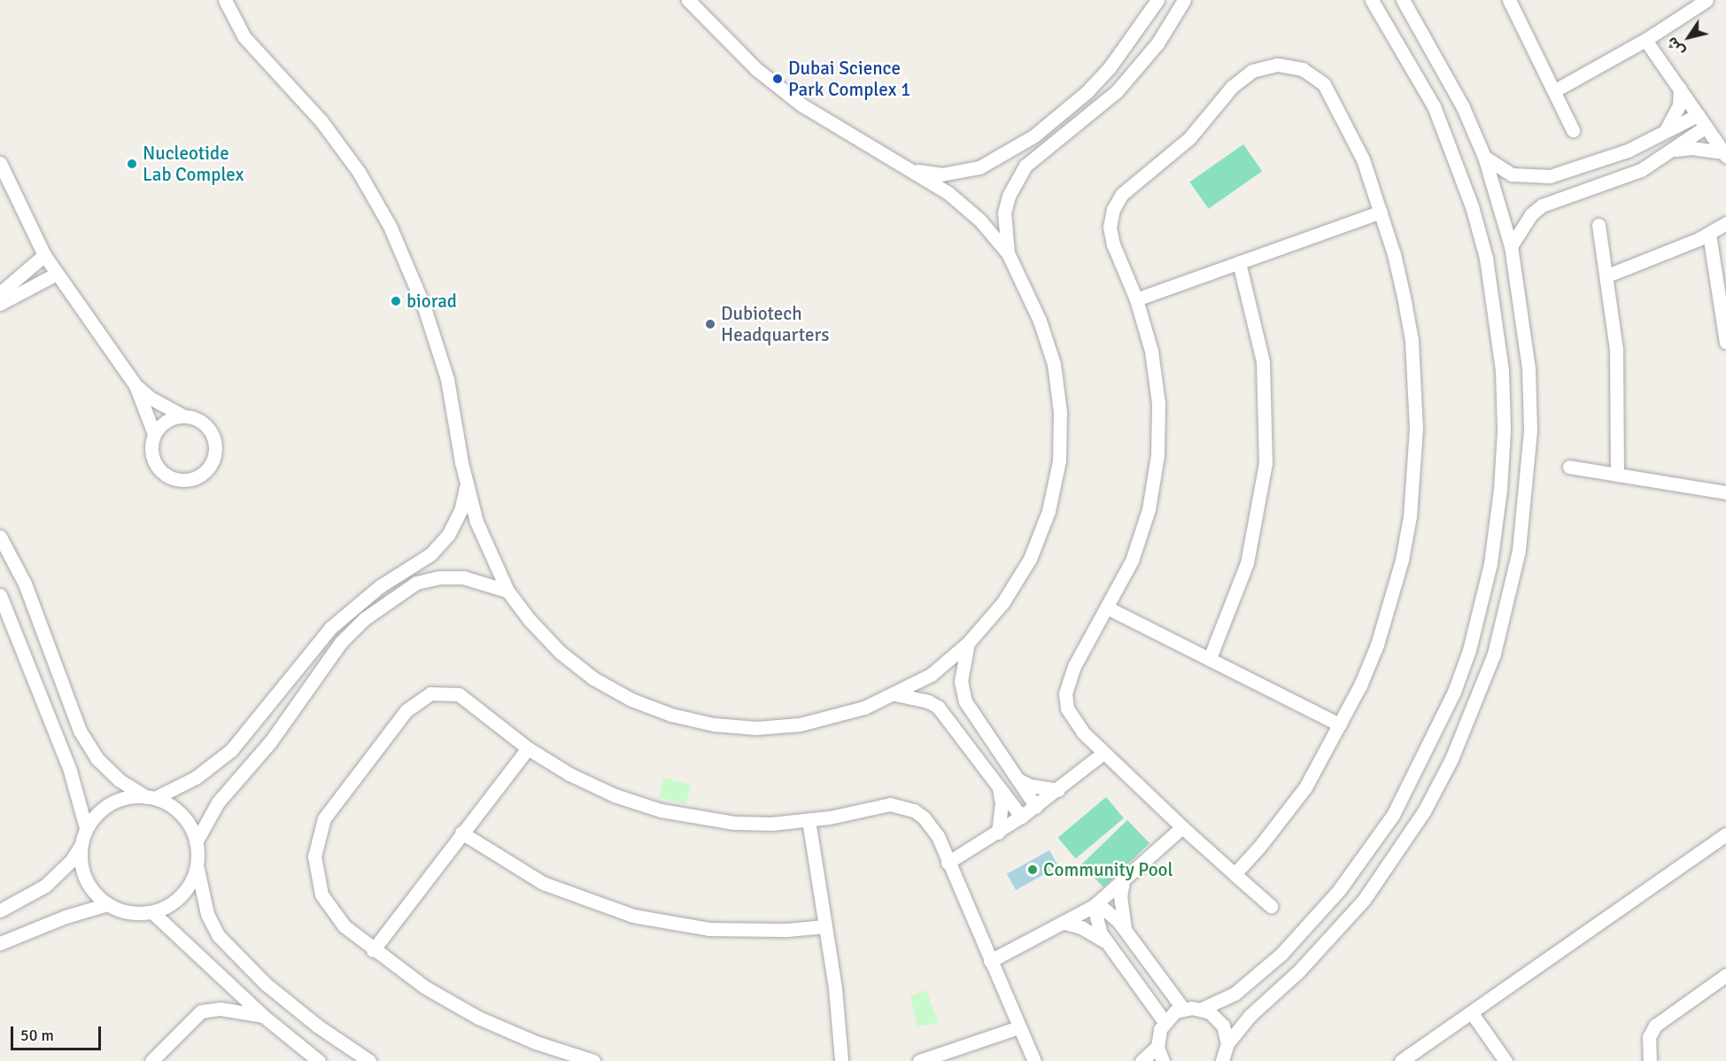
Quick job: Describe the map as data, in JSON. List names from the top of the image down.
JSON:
{
  "places": [
    "Dubai Science Park Complex 1",
    "Nucleotide Lab Complex",
    "biorad",
    "Dubiotech Headquarters",
    "Community Pool"
  ],
  "scale_bar": "50 m",
  "north": "bottom left"
}
